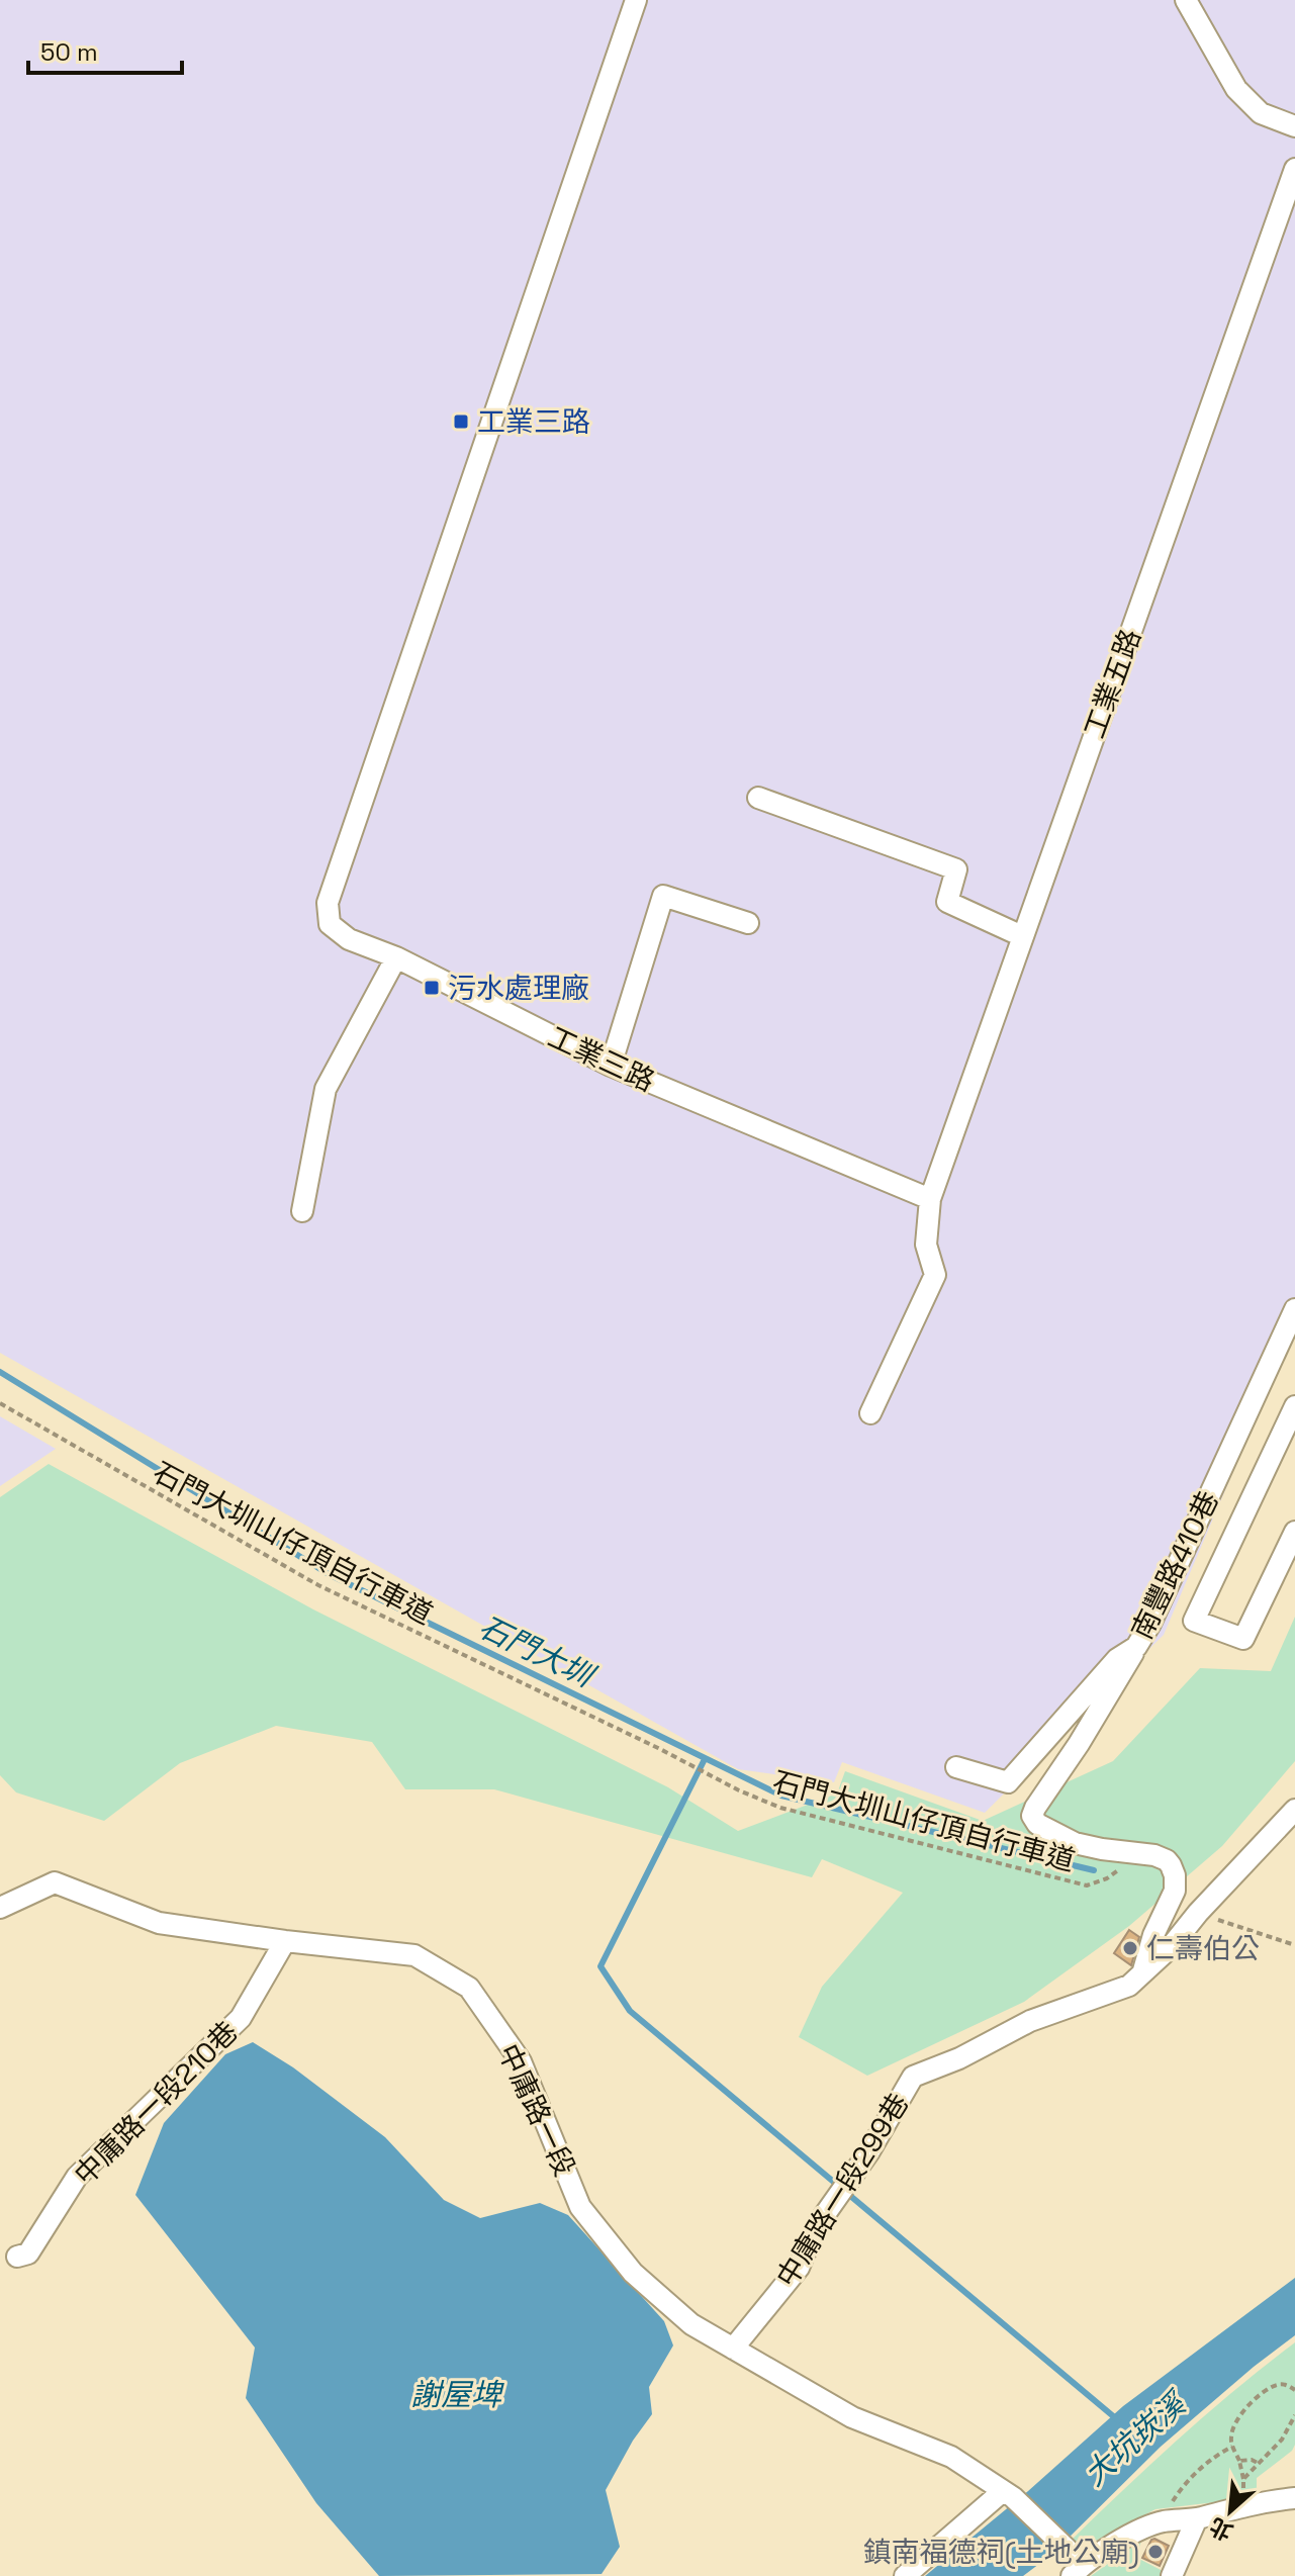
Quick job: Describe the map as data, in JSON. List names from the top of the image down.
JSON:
{
  "streets": {
    "street": [
      "工業五路",
      "工業三路",
      "南豐路410巷",
      "中庸路一段210巷",
      "中庸路一段",
      "中庸路一段299巷"
    ],
    "path": ["石門大圳山仔頂自行車道"]
  },
  "crossings": [
    ["工業五路", "工業三路"],
    ["中庸路一段210巷", "中庸路一段"],
    ["中庸路一段", "中庸路一段299巷"]
  ],
  "water": ["石門大圳", "謝屋埤", "大坑崁溪"],
  "places": {
    "transit": ["工業三路", "污水處理廠"],
    "other": ["仁壽伯公", "鎮南福德祠(土地公廟)"]
  },
  "scale_bar": "50 m",
  "north": "bottom left"
}
